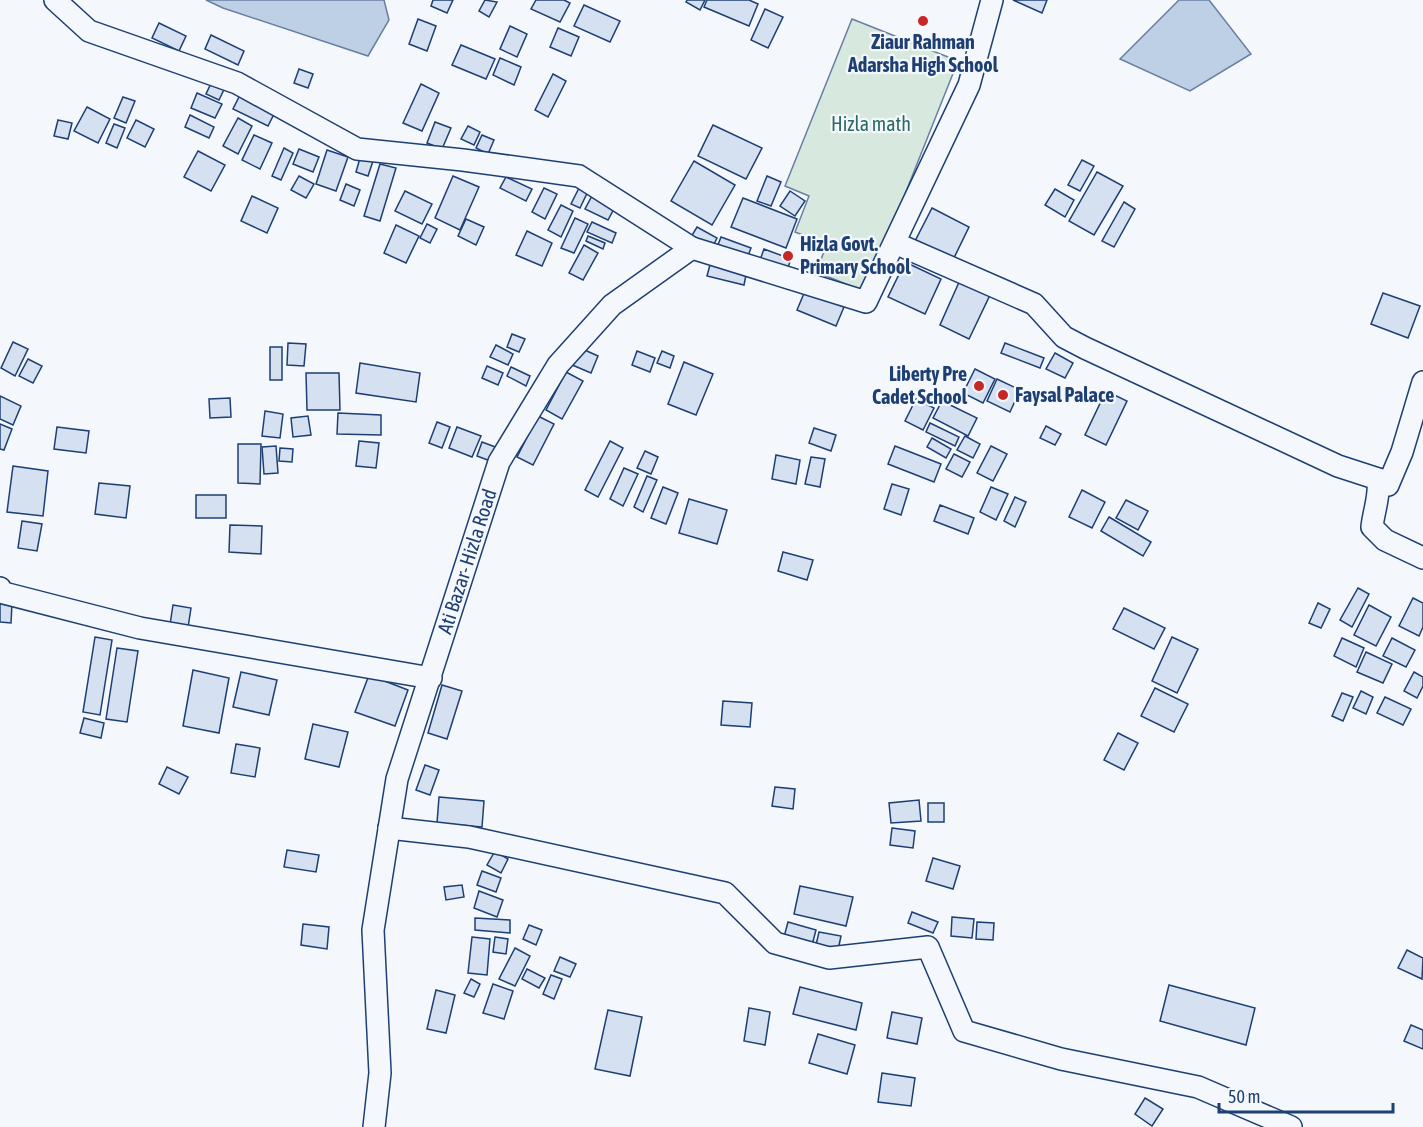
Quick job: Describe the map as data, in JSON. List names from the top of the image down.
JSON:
{
  "streets": {
    "street": ["Ati Bazar- Hizla Road"]
  },
  "parks": ["Hizla math"],
  "places": [
    "Ziaur Rahman Adarsha High School",
    "Hizla Govt. Primary School",
    "Liberty Pre Cadet School",
    "Faysal Palace"
  ],
  "scale_bar": "50 m"
}
